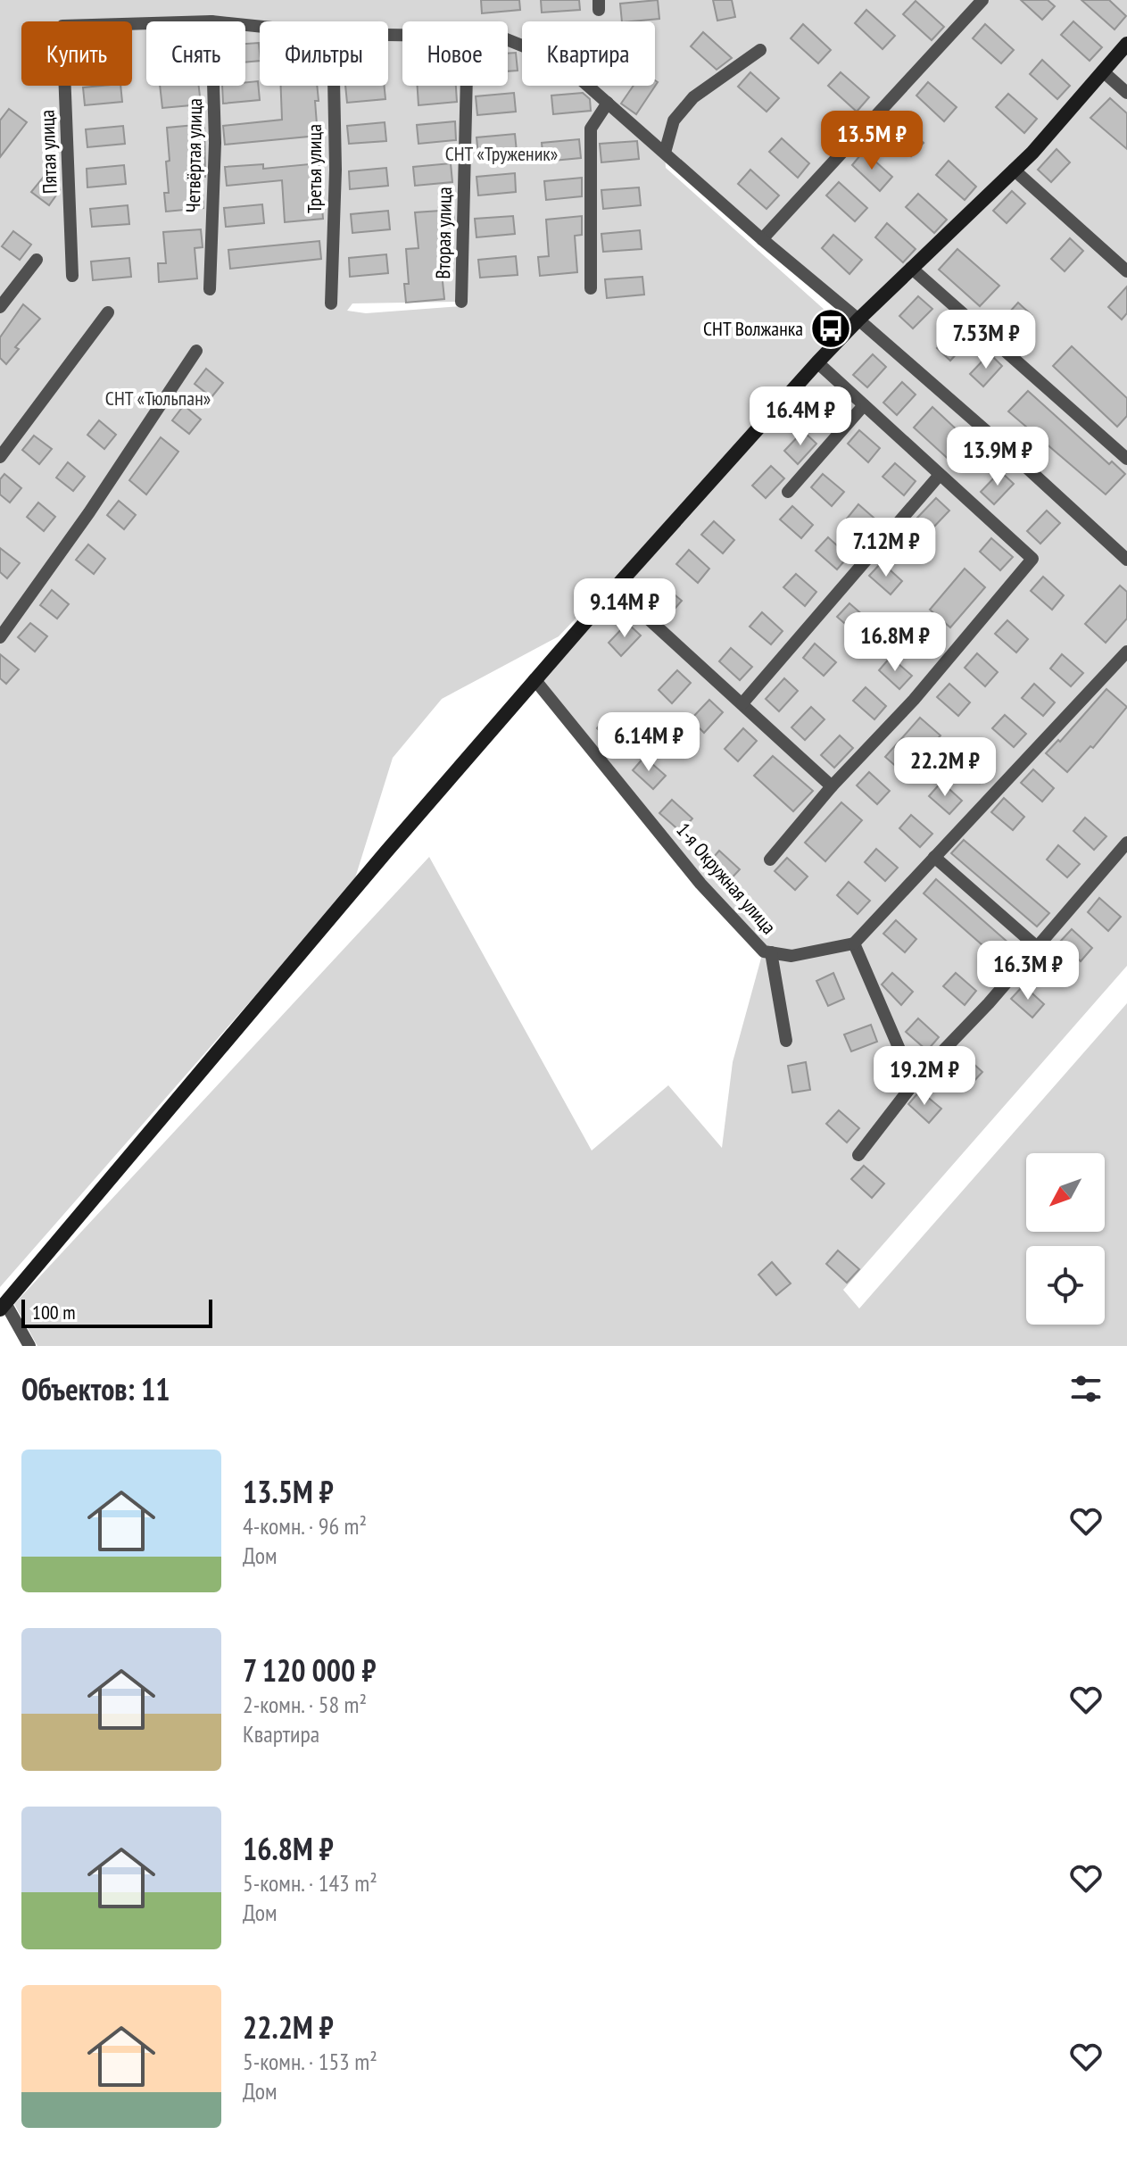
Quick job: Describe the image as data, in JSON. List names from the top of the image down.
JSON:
{
  "streets": {
    "street": [
      "Пятая улица",
      "Четвёртая улица",
      "Третья улица",
      "Вторая улица",
      "1-я Окружная улица"
    ]
  },
  "parks": ["СНТ «Труженик»", "СНТ «Тюльпан»"],
  "places": {
    "bus stop": ["СНТ Волжанка"]
  },
  "scale_bar": "100 m",
  "north": "bottom left",
  "page": {
    "chip": [
      "Купить",
      "Снять",
      "Фильтры",
      "Новое",
      "Квартира"
    ],
    "price": [
      "13.5M ₽",
      "7.53M ₽",
      "16.4M ₽",
      "13.9M ₽",
      "7.12M ₽",
      "9.14M ₽",
      "16.8M ₽",
      "6.14M ₽",
      "22.2M ₽",
      "16.3M ₽",
      "19.2M ₽"
    ],
    "scale": "100 m",
    "heading": "Объектов: 11",
    "list": [
      {
        "name": "13.5M ₽",
        "note": "4-комн. · 96 m² · Дом"
      },
      {
        "name": "7 120 000 ₽",
        "note": "2-комн. · 58 m² · Квартира"
      },
      {
        "name": "16.8M ₽",
        "note": "5-комн. · 143 m² · Дом"
      },
      {
        "name": "22.2M ₽",
        "note": "5-комн. · 153 m² · Дом"
      }
    ]
  }
}
